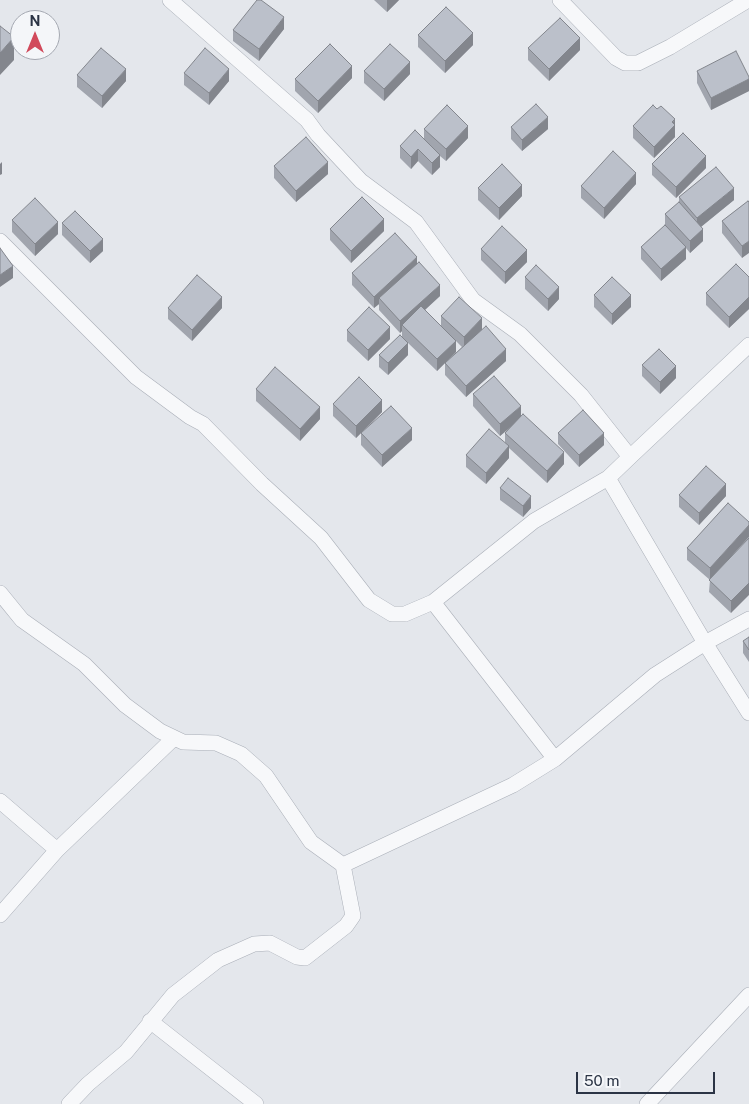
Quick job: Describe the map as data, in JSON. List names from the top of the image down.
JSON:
{
  "scale_bar": "50 m",
  "north": "top"
}
